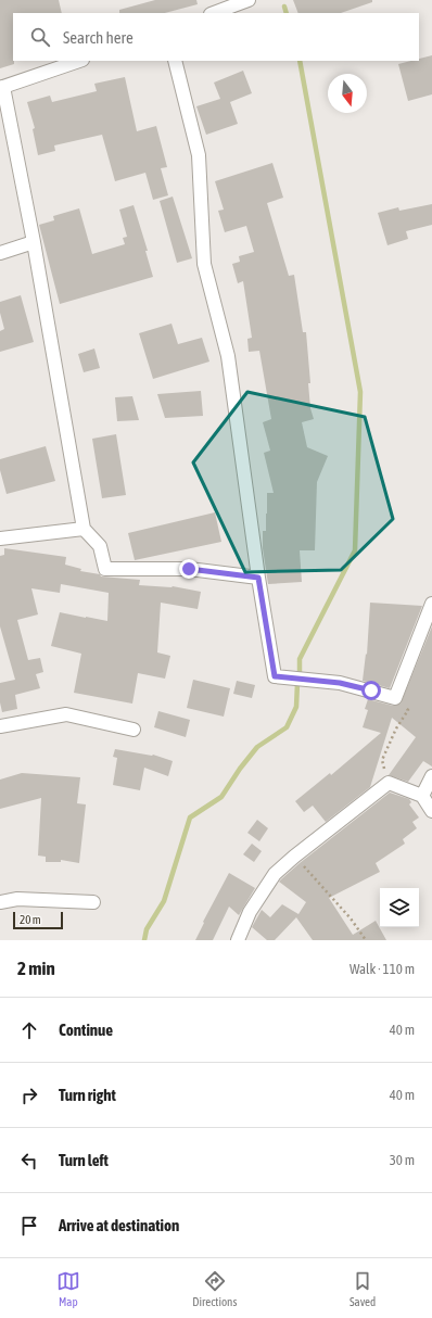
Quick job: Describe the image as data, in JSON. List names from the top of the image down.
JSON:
{
  "scale_bar": "20 m",
  "north": "bottom",
  "page": {
    "search": "Search here",
    "scale": "20 m",
    "heading": ["2 min", "Walk · 110 m"],
    "list": [
      ["Continue", "40 m"],
      ["Turn right", "40 m"],
      ["Turn left", "30 m"],
      "Arrive at destination"
    ],
    "nav": ["Map", "Directions", "Saved"]
  }
}
